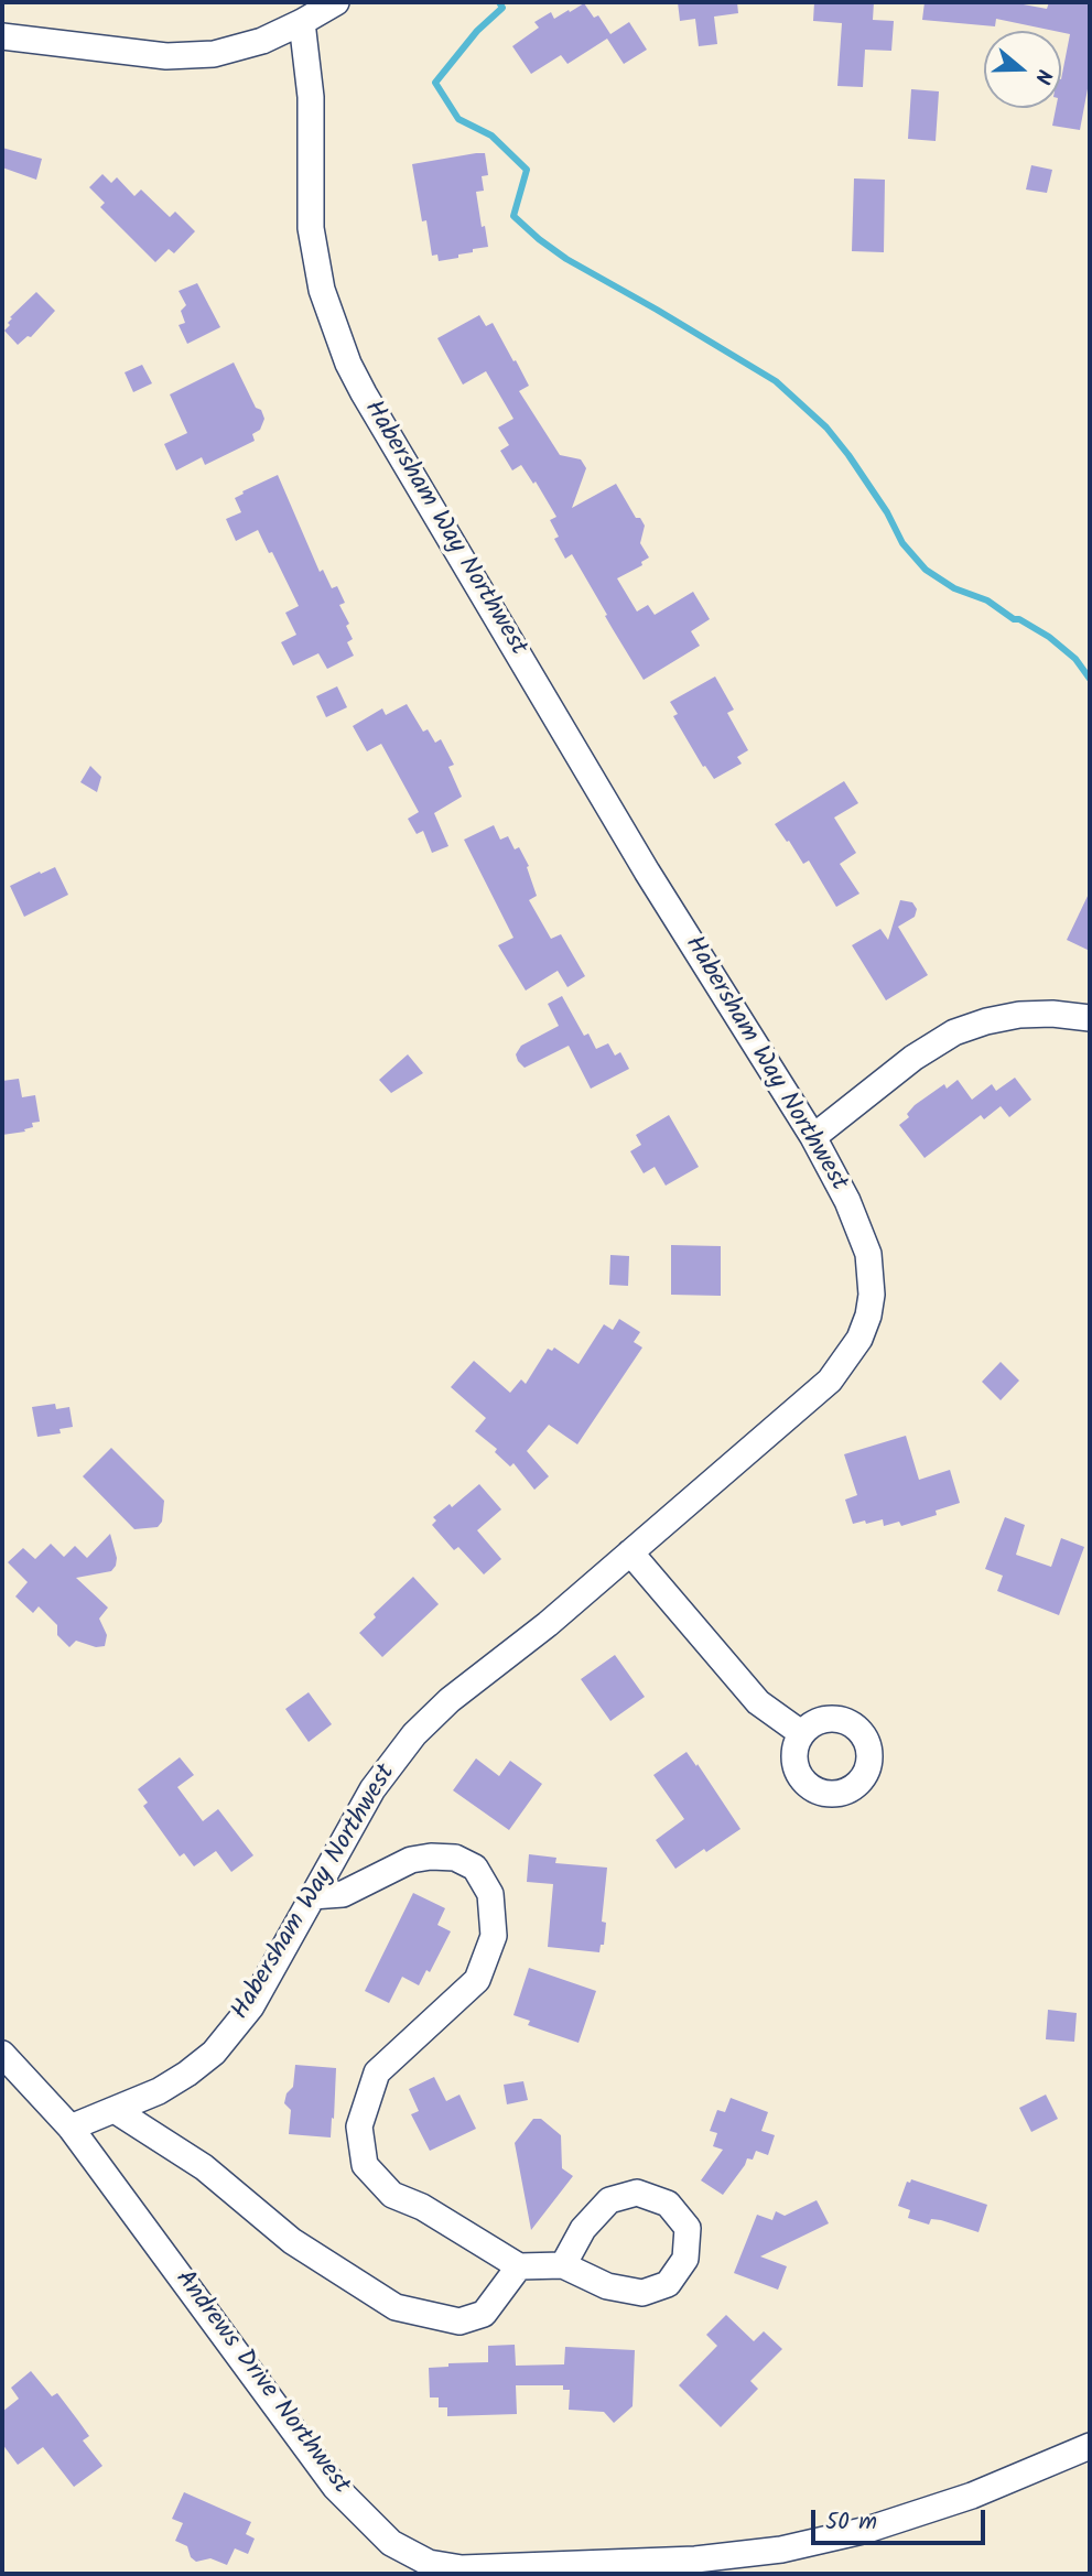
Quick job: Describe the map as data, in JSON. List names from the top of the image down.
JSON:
{
  "streets": {
    "street": ["Habersham Way Northwest", "Andrews Drive Northwest"]
  },
  "crossings": [
    ["Habersham Way Northwest", "Andrews Drive Northwest"]
  ],
  "scale_bar": "50 m",
  "north": "right"
}
